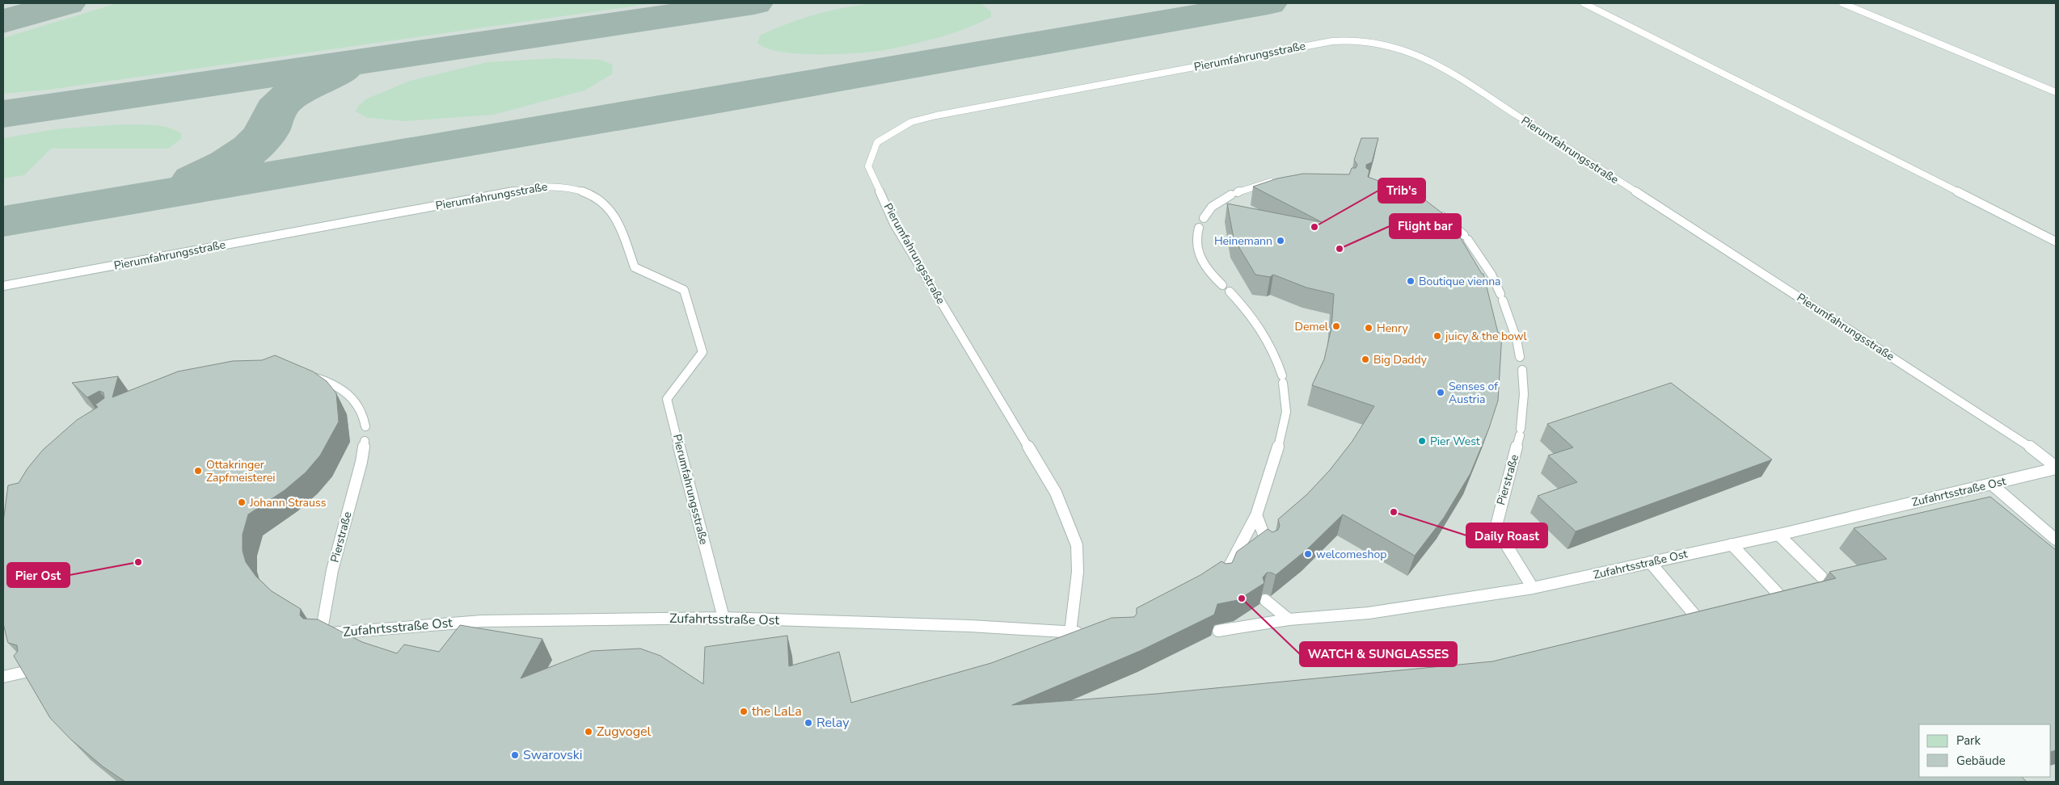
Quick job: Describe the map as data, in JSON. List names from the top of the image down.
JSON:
{
  "streets": {
    "lane": ["Pierumfahrungsstraße", "Pierstraße", "Zufahrtsstraße Ost"]
  },
  "crossings": [
    ["Pierumfahrungsstraße", "Zufahrtsstraße Ost"],
    ["Pierstraße", "Zufahrtsstraße Ost"]
  ],
  "places": [
    "Trib's",
    "Heinemann",
    "Flight bar",
    "Boutique vienna",
    "Demel",
    "Henry",
    "juicy & the bowl",
    "Big Daddy",
    "Senses of Austria",
    "Pier West",
    "Ottakringer Zapfmeisterei",
    "Johann Strauss",
    "Daily Roast",
    "welcomeshop",
    "Pier Ost",
    "WATCH & SUNGLASSES",
    "the LaLa",
    "Relay",
    "Zugvogel",
    "Swarovski"
  ],
  "legend": ["Park", "Gebäude"]
}
